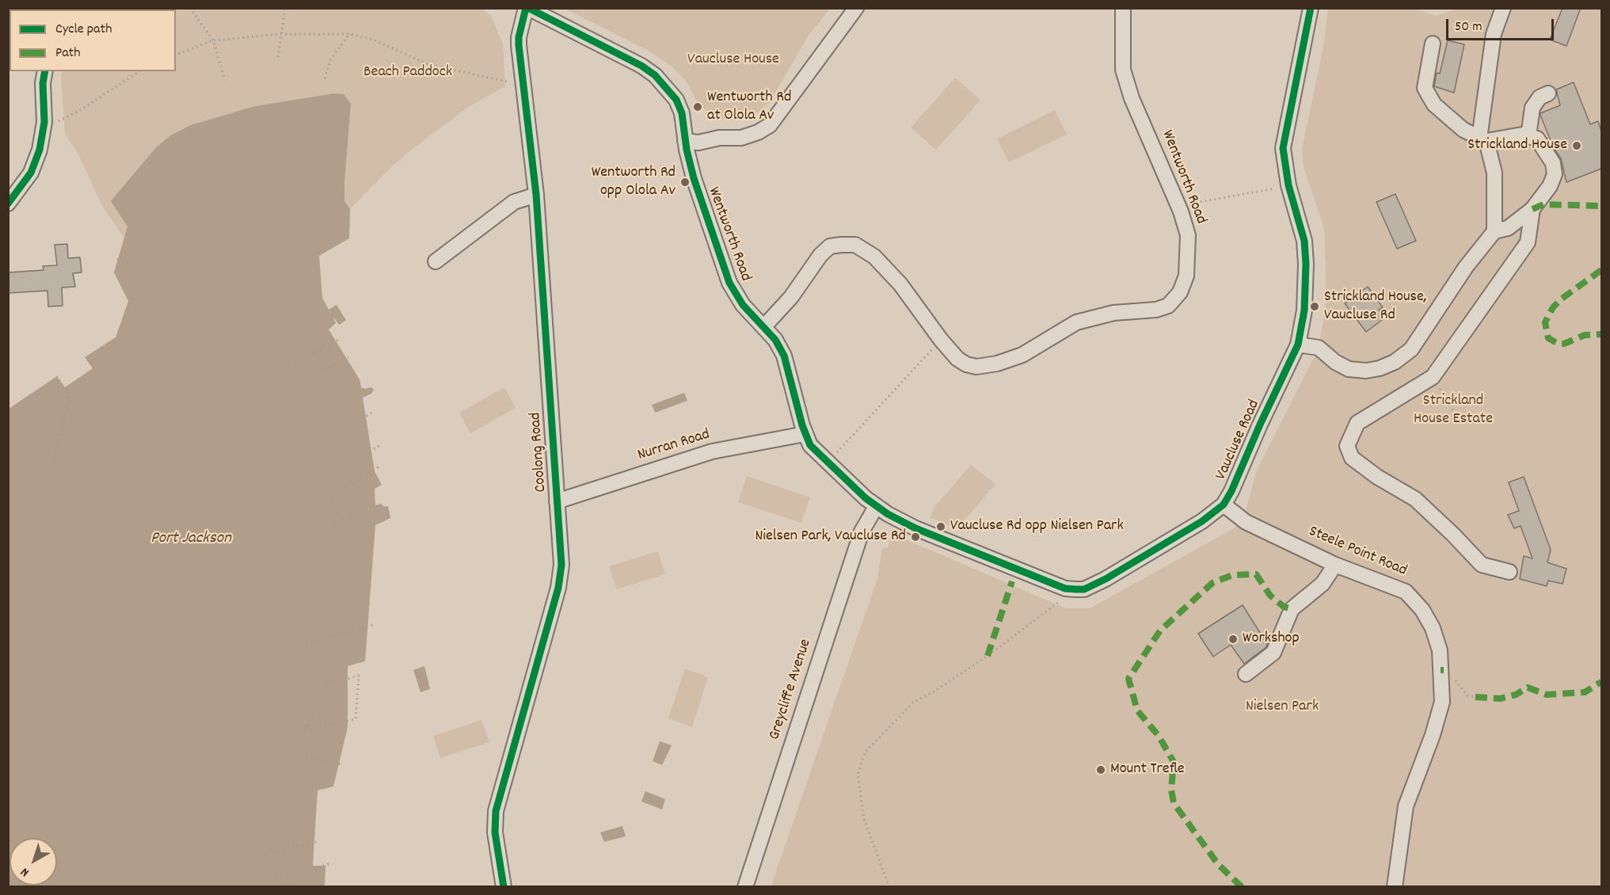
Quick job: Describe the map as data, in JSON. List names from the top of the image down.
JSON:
{
  "streets": {
    "street": [
      "Wentworth Road",
      "Vaucluse Road",
      "Nurran Road",
      "Coolong Road",
      "Steele Point Road",
      "Greycliffe Avenue"
    ]
  },
  "crossings": [
    ["Wentworth Road", "Vaucluse Road"],
    ["Wentworth Road", "Nurran Road"],
    ["Wentworth Road", "Coolong Road"],
    ["Wentworth Road", "Greycliffe Avenue"],
    ["Vaucluse Road", "Steele Point Road"],
    ["Vaucluse Road", "Greycliffe Avenue"],
    ["Nurran Road", "Coolong Road"]
  ],
  "water": ["Port Jackson"],
  "parks": [
    "Vaucluse House",
    "Beach Paddock",
    "Strickland House Estate",
    "Nielsen Park"
  ],
  "places": [
    "Wentworth Rd at Olola Av",
    "Strickland House",
    "Wentworth Rd opp Olola Av",
    "Strickland House, Vaucluse Rd",
    "Vaucluse Rd opp Nielsen Park",
    "Nielsen Park, Vaucluse Rd",
    "Workshop",
    "Mount Trefle"
  ],
  "legend": ["Cycle path", "Path"],
  "scale_bar": "50 m",
  "north": "bottom left"
}
